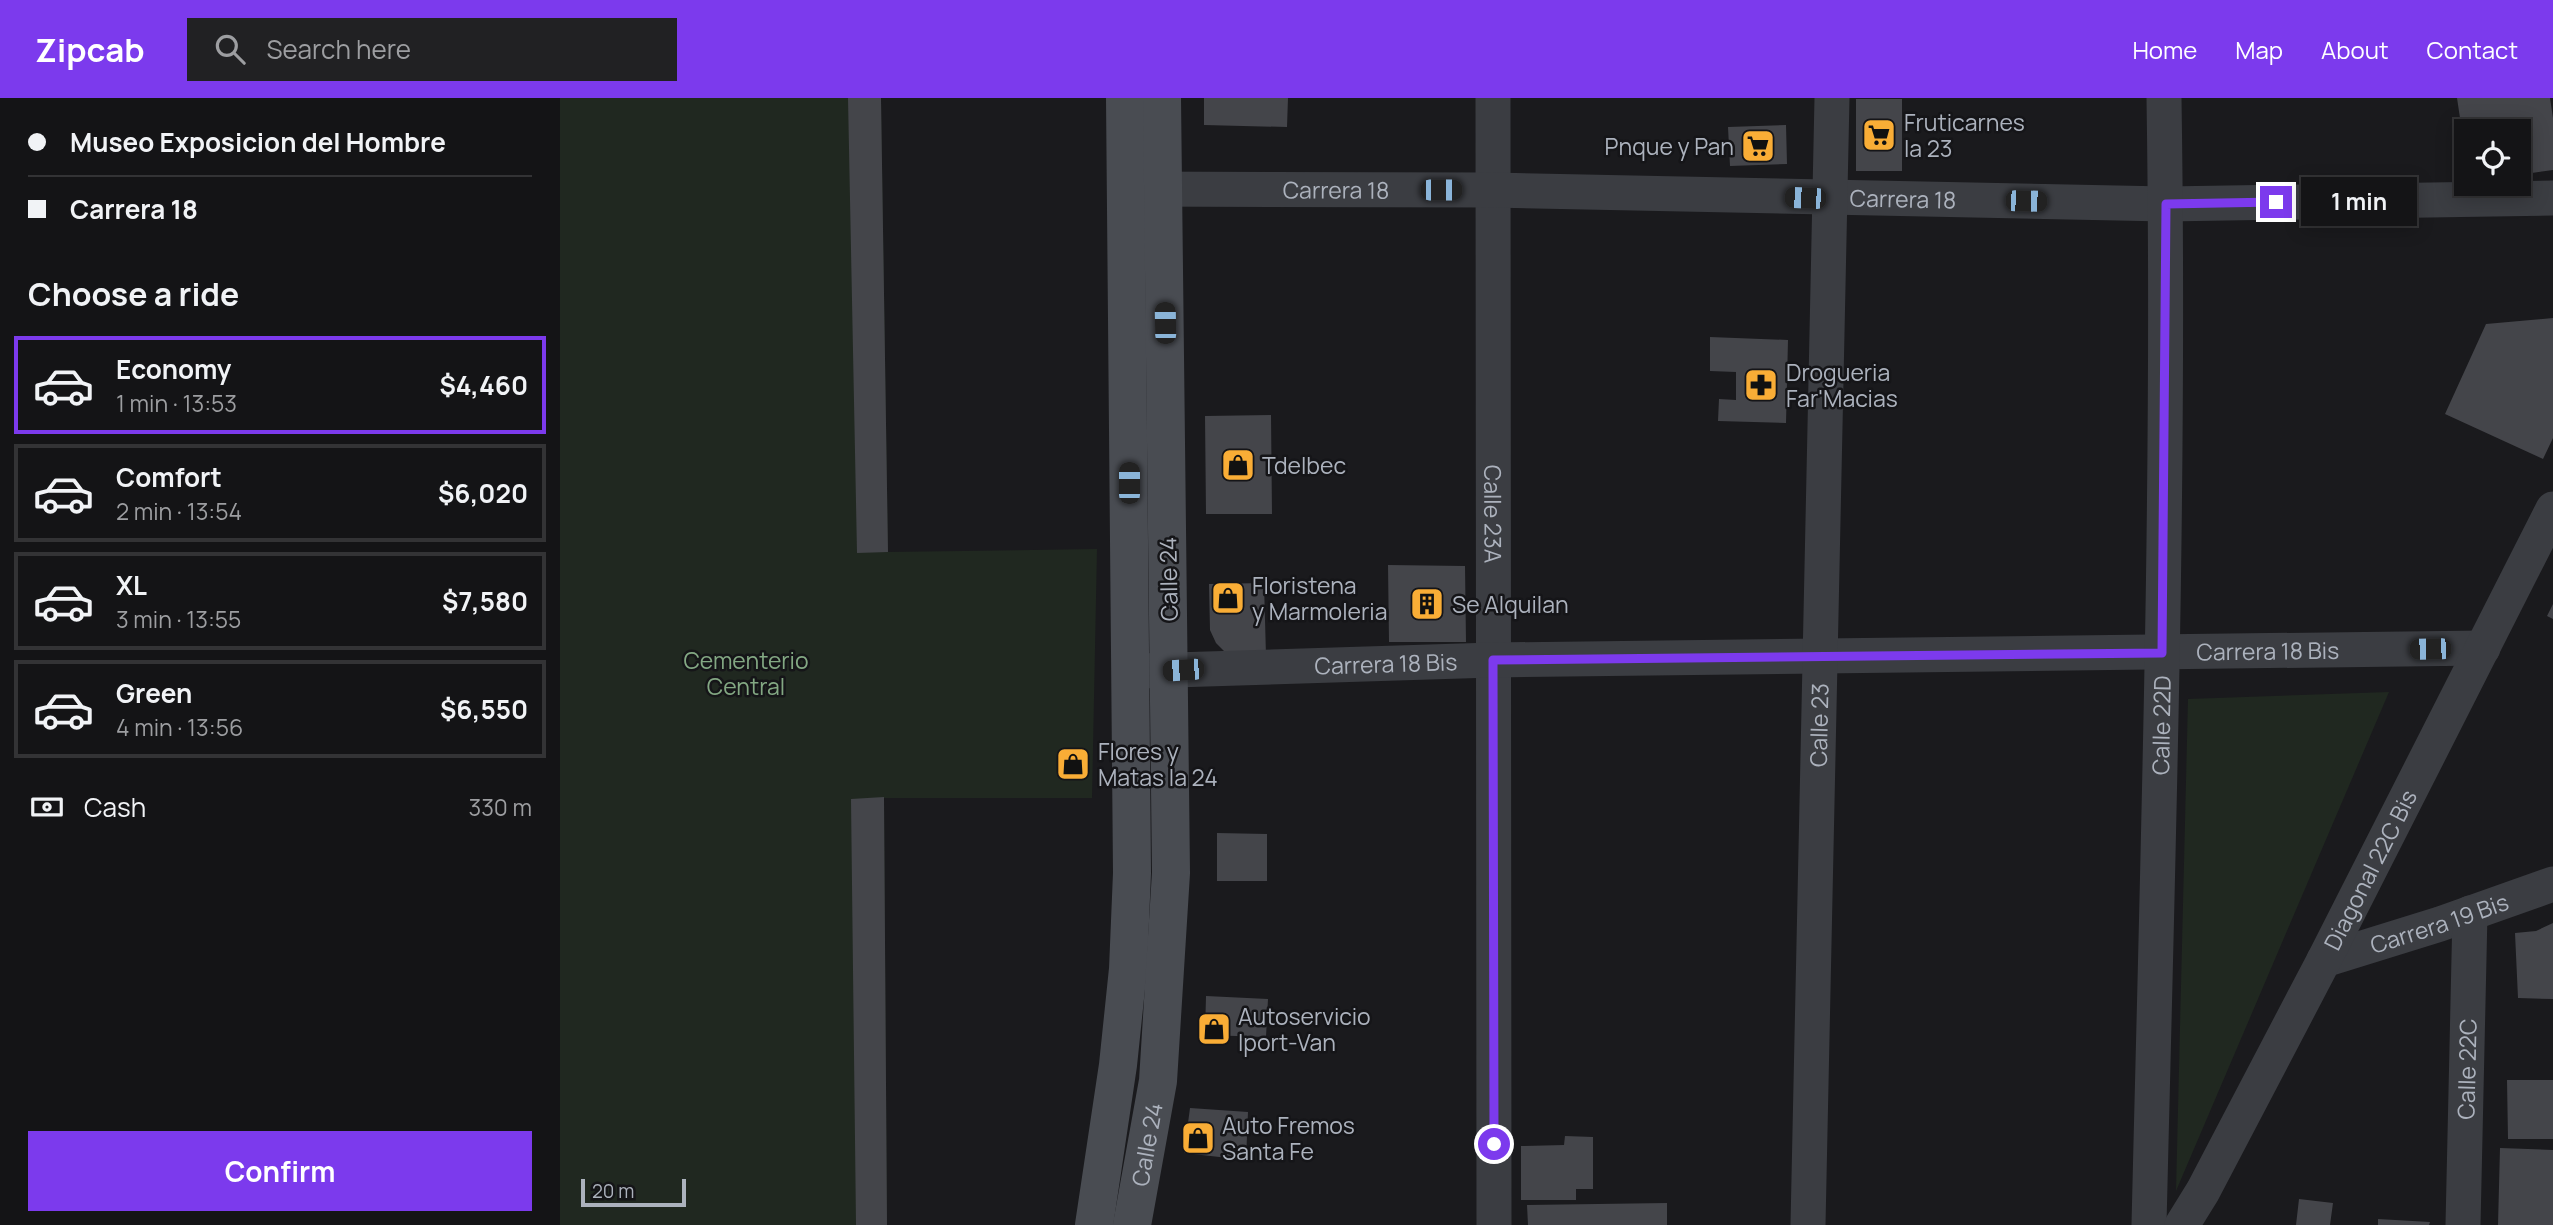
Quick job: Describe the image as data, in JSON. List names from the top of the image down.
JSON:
{
  "streets": {
    "street": [
      "Carrera 18",
      "Calle 23A",
      "Calle 24",
      "Carrera 18 Bis",
      "Calle 23",
      "Calle 22D",
      "Diagonal 22C Bis",
      "Carrera 19 Bis",
      "Calle 22C"
    ]
  },
  "crossings": [
    ["Carrera 18", "Calle 23A"],
    ["Carrera 18", "Calle 24"],
    ["Carrera 18", "Calle 23"],
    ["Carrera 18", "Calle 22D"],
    ["Calle 23A", "Carrera 18 Bis"],
    ["Calle 24", "Carrera 18 Bis"],
    ["Carrera 18 Bis", "Calle 23"],
    ["Carrera 18 Bis", "Calle 22D"],
    ["Carrera 18 Bis", "Diagonal 22C Bis"],
    ["Diagonal 22C Bis", "Carrera 19 Bis"],
    ["Carrera 19 Bis", "Calle 22C"]
  ],
  "parks": ["Cementerio Central"],
  "places": {
    "supermarket": ["Fruticarnes la 23", "Pnque y Pan"],
    "pharmacy": ["Drogueria Far'Macias"],
    "shop": [
      "Tdelbec",
      "Floristena y Marmoleria",
      "Flores y Matas la 24",
      "Autoservicio Iport-Van",
      "Auto Fremos Santa Fe"
    ],
    "building": ["Se Alquilan"]
  },
  "scale_bar": "20 m",
  "page": {
    "header": "Zipcab",
    "search": "Search here",
    "nav": [
      "Home",
      "Map",
      "About",
      "Contact"
    ],
    "banner": ["Museo Exposicion del Hombre", "Carrera 18"],
    "bubble": "1 min",
    "heading": "Choose a ride",
    "list": [
      {
        "name": "Economy",
        "note": "1 min · 13:53",
        "value": "$4,460"
      },
      {
        "name": "Comfort",
        "note": "2 min · 13:54",
        "value": "$6,020"
      },
      {
        "name": "XL",
        "note": "3 min · 13:55",
        "value": "$7,580"
      },
      {
        "name": "Green",
        "note": "4 min · 13:56",
        "value": "$6,550"
      }
    ],
    "pay": ["Cash", "330 m"],
    "buttons": "Confirm",
    "scale": "20 m"
  }
}
